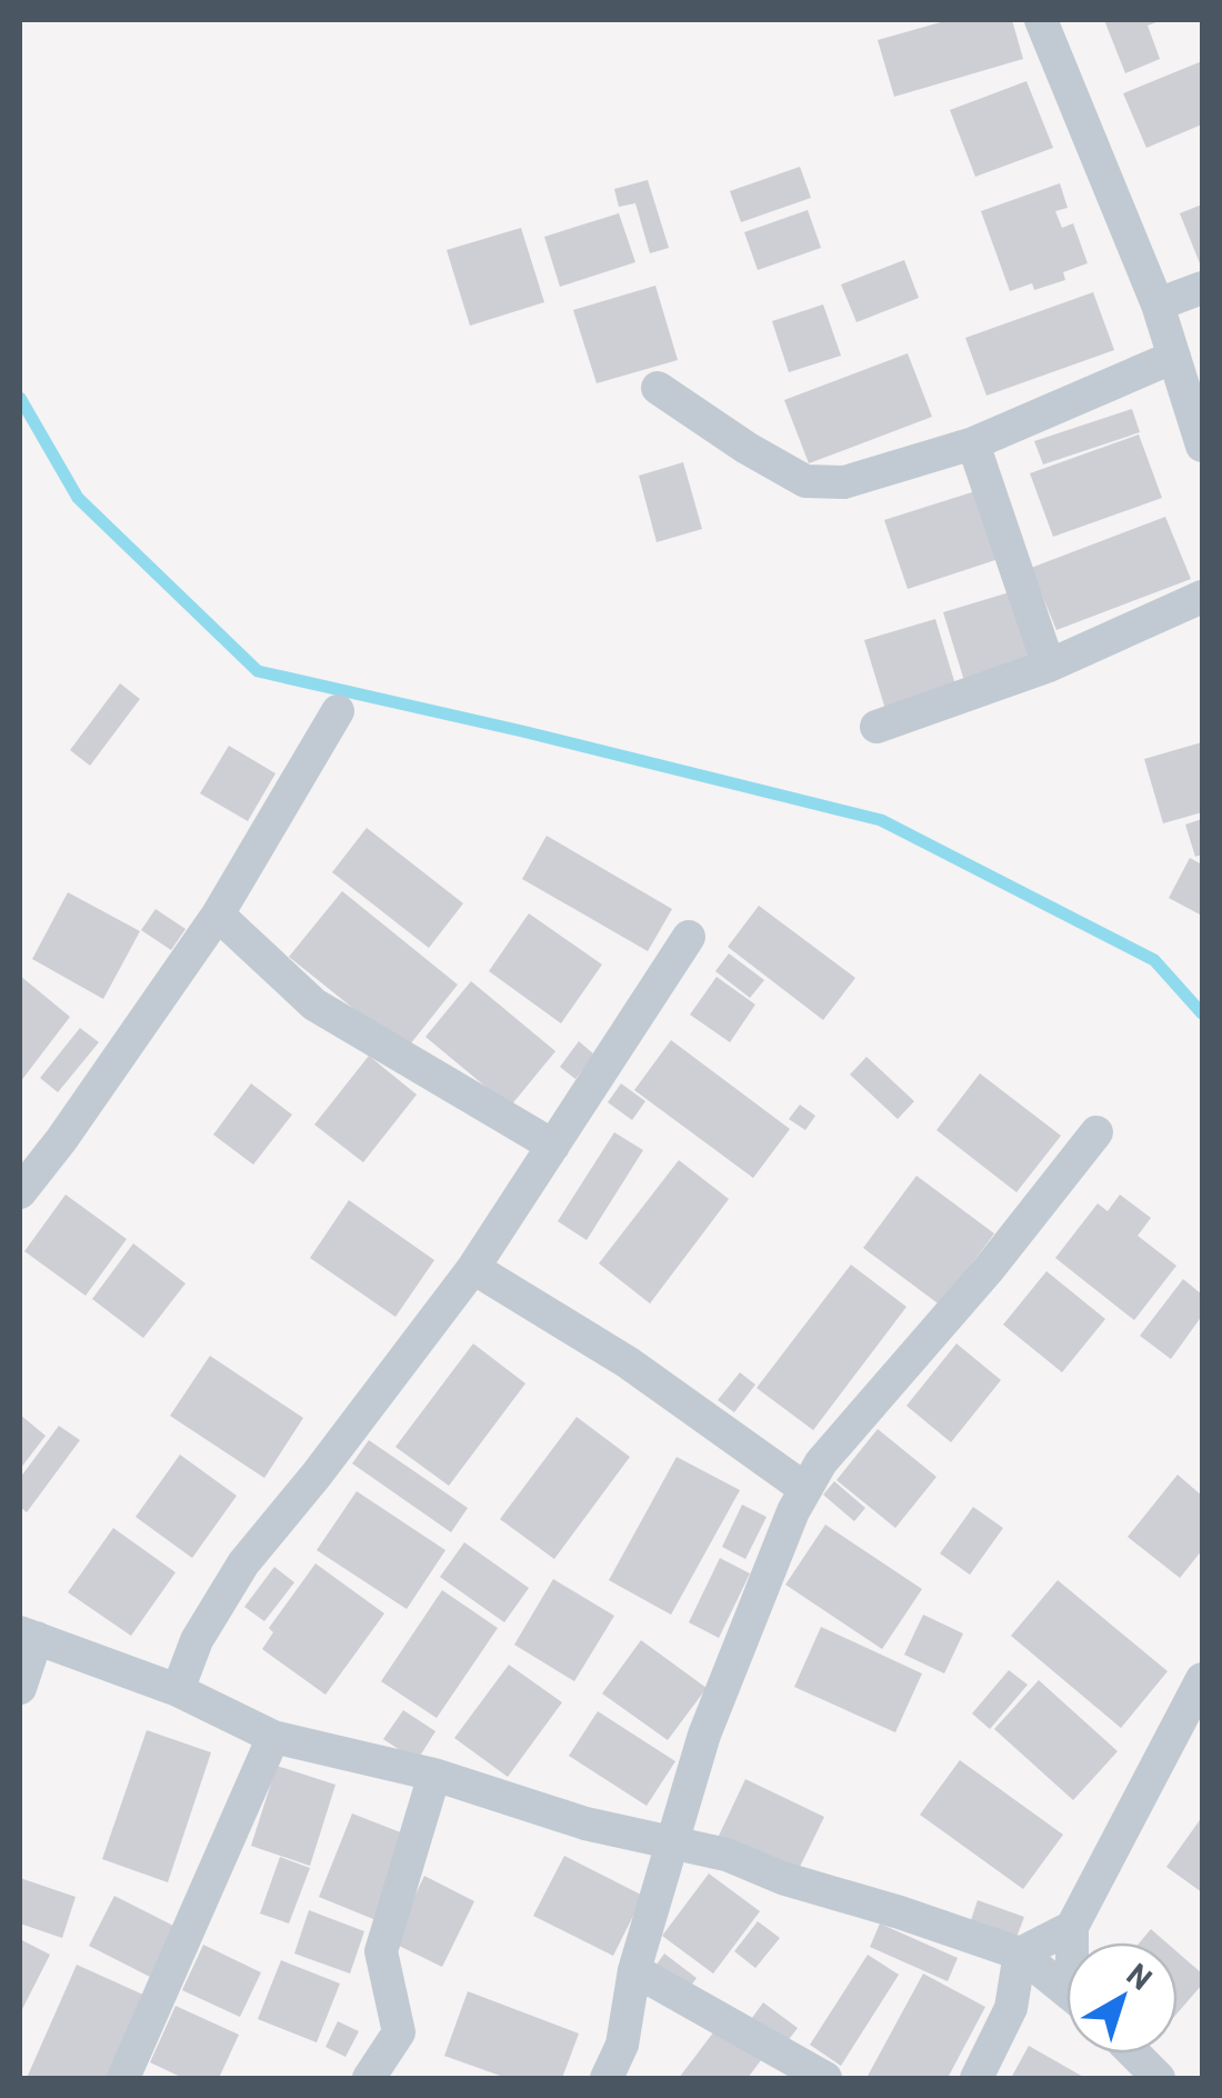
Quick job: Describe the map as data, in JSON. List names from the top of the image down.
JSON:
{
  "north": "top right"
}
